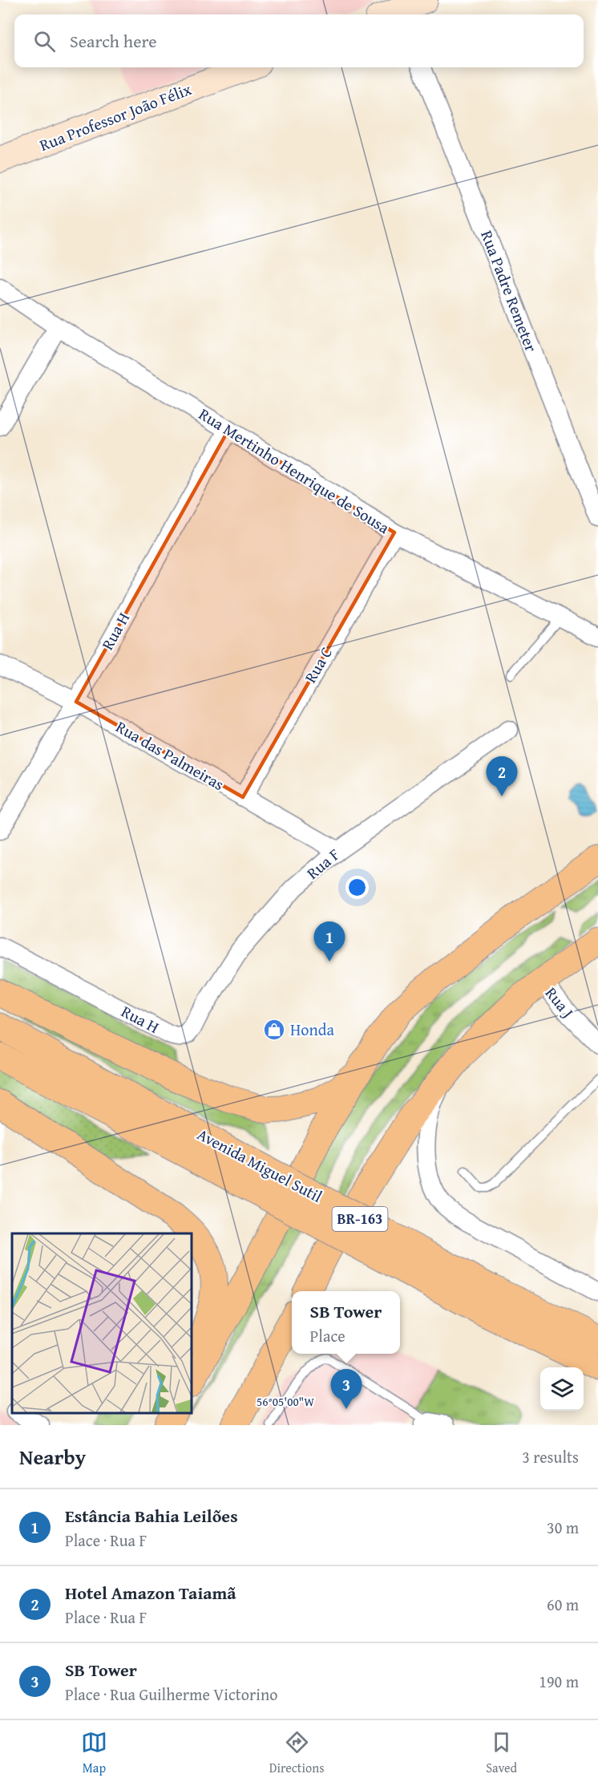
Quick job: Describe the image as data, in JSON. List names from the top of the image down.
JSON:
{
  "streets": {
    "main road": ["Avenida Miguel Sutil", "BR-163"],
    "street": [
      "Rua Professor João Félix",
      "Rua Padre Remeter",
      "Rua Mertinho Henrique de Sousa",
      "Rua H",
      "Rua C",
      "Rua das Palmeiras",
      "Rua F",
      "Rua J"
    ]
  },
  "crossings": [
    ["Rua Mertinho Henrique de Sousa", "Rua H"],
    ["Rua Mertinho Henrique de Sousa", "Rua C"],
    ["Rua H", "Rua das Palmeiras"],
    ["Rua H", "Rua F"],
    ["Rua C", "Rua das Palmeiras"],
    ["Rua das Palmeiras", "Rua F"]
  ],
  "places": {
    "shop": ["Honda"]
  },
  "page": {
    "search": "Search here",
    "pins": ["2", "1", "3"],
    "popup": ["SB Tower", "Place"],
    "heading": ["Nearby", "3 results"],
    "list": [
      {
        "mark": "1",
        "name": "Estância Bahia Leilões",
        "note": "Place · Rua F",
        "value": "30 m"
      },
      {
        "mark": "2",
        "name": "Hotel Amazon Taiamã",
        "note": "Place · Rua F",
        "value": "60 m"
      },
      {
        "mark": "3",
        "name": "SB Tower",
        "note": "Place · Rua Guilherme Victorino",
        "value": "190 m"
      }
    ],
    "nav": ["Map", "Directions", "Saved"]
  },
  "coordinates": ["56°05'00\"W"]
}
